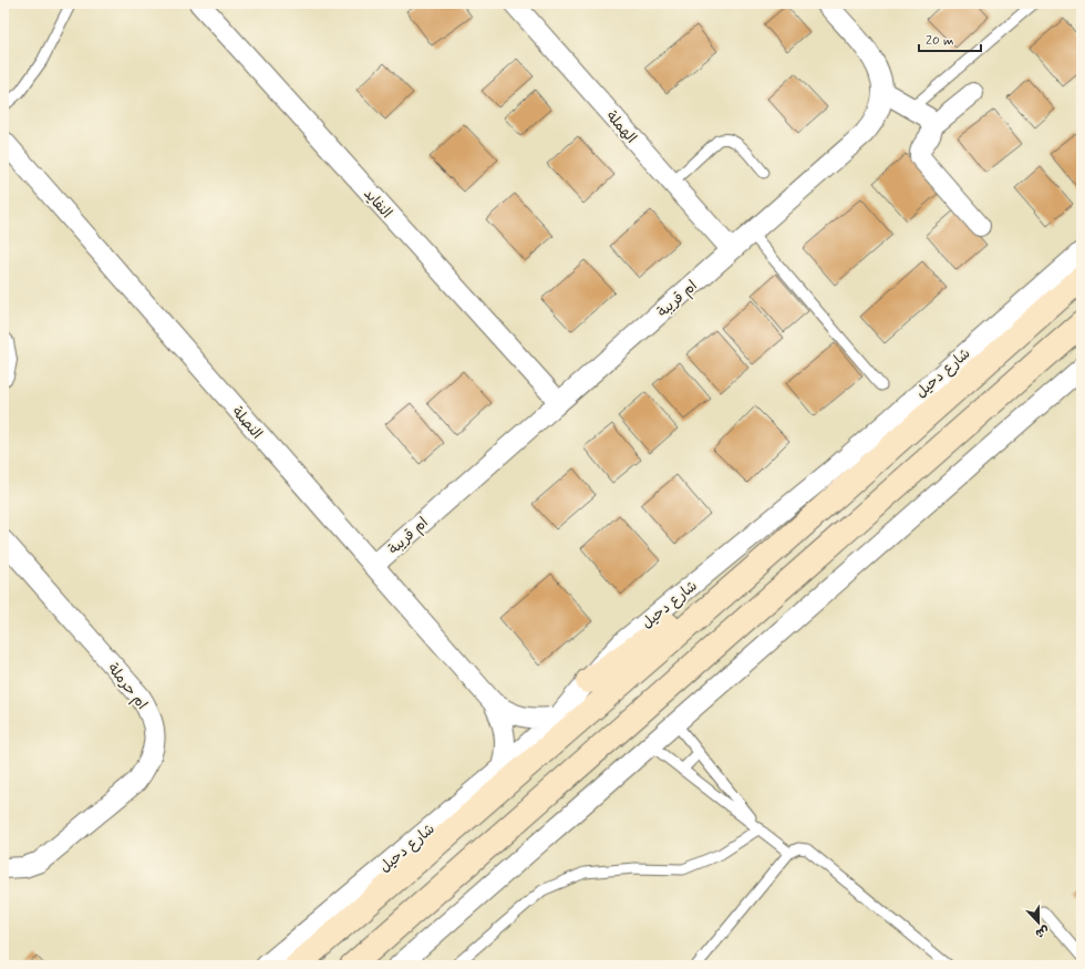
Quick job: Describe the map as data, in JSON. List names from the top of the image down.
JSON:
{
  "streets": {
    "main road": ["شارع دحيل"],
    "street": [
      "الهملة",
      "النفايد",
      "ام قريبة",
      "النصلة",
      "ام حرملة"
    ]
  },
  "crossings": [
    ["الهملة", "ام قريبة"],
    ["النفايد", "ام قريبة"],
    ["ام قريبة", "النصلة"],
    ["شارع دحيل", "النصلة"]
  ],
  "scale_bar": "20 m",
  "north": "bottom"
}
